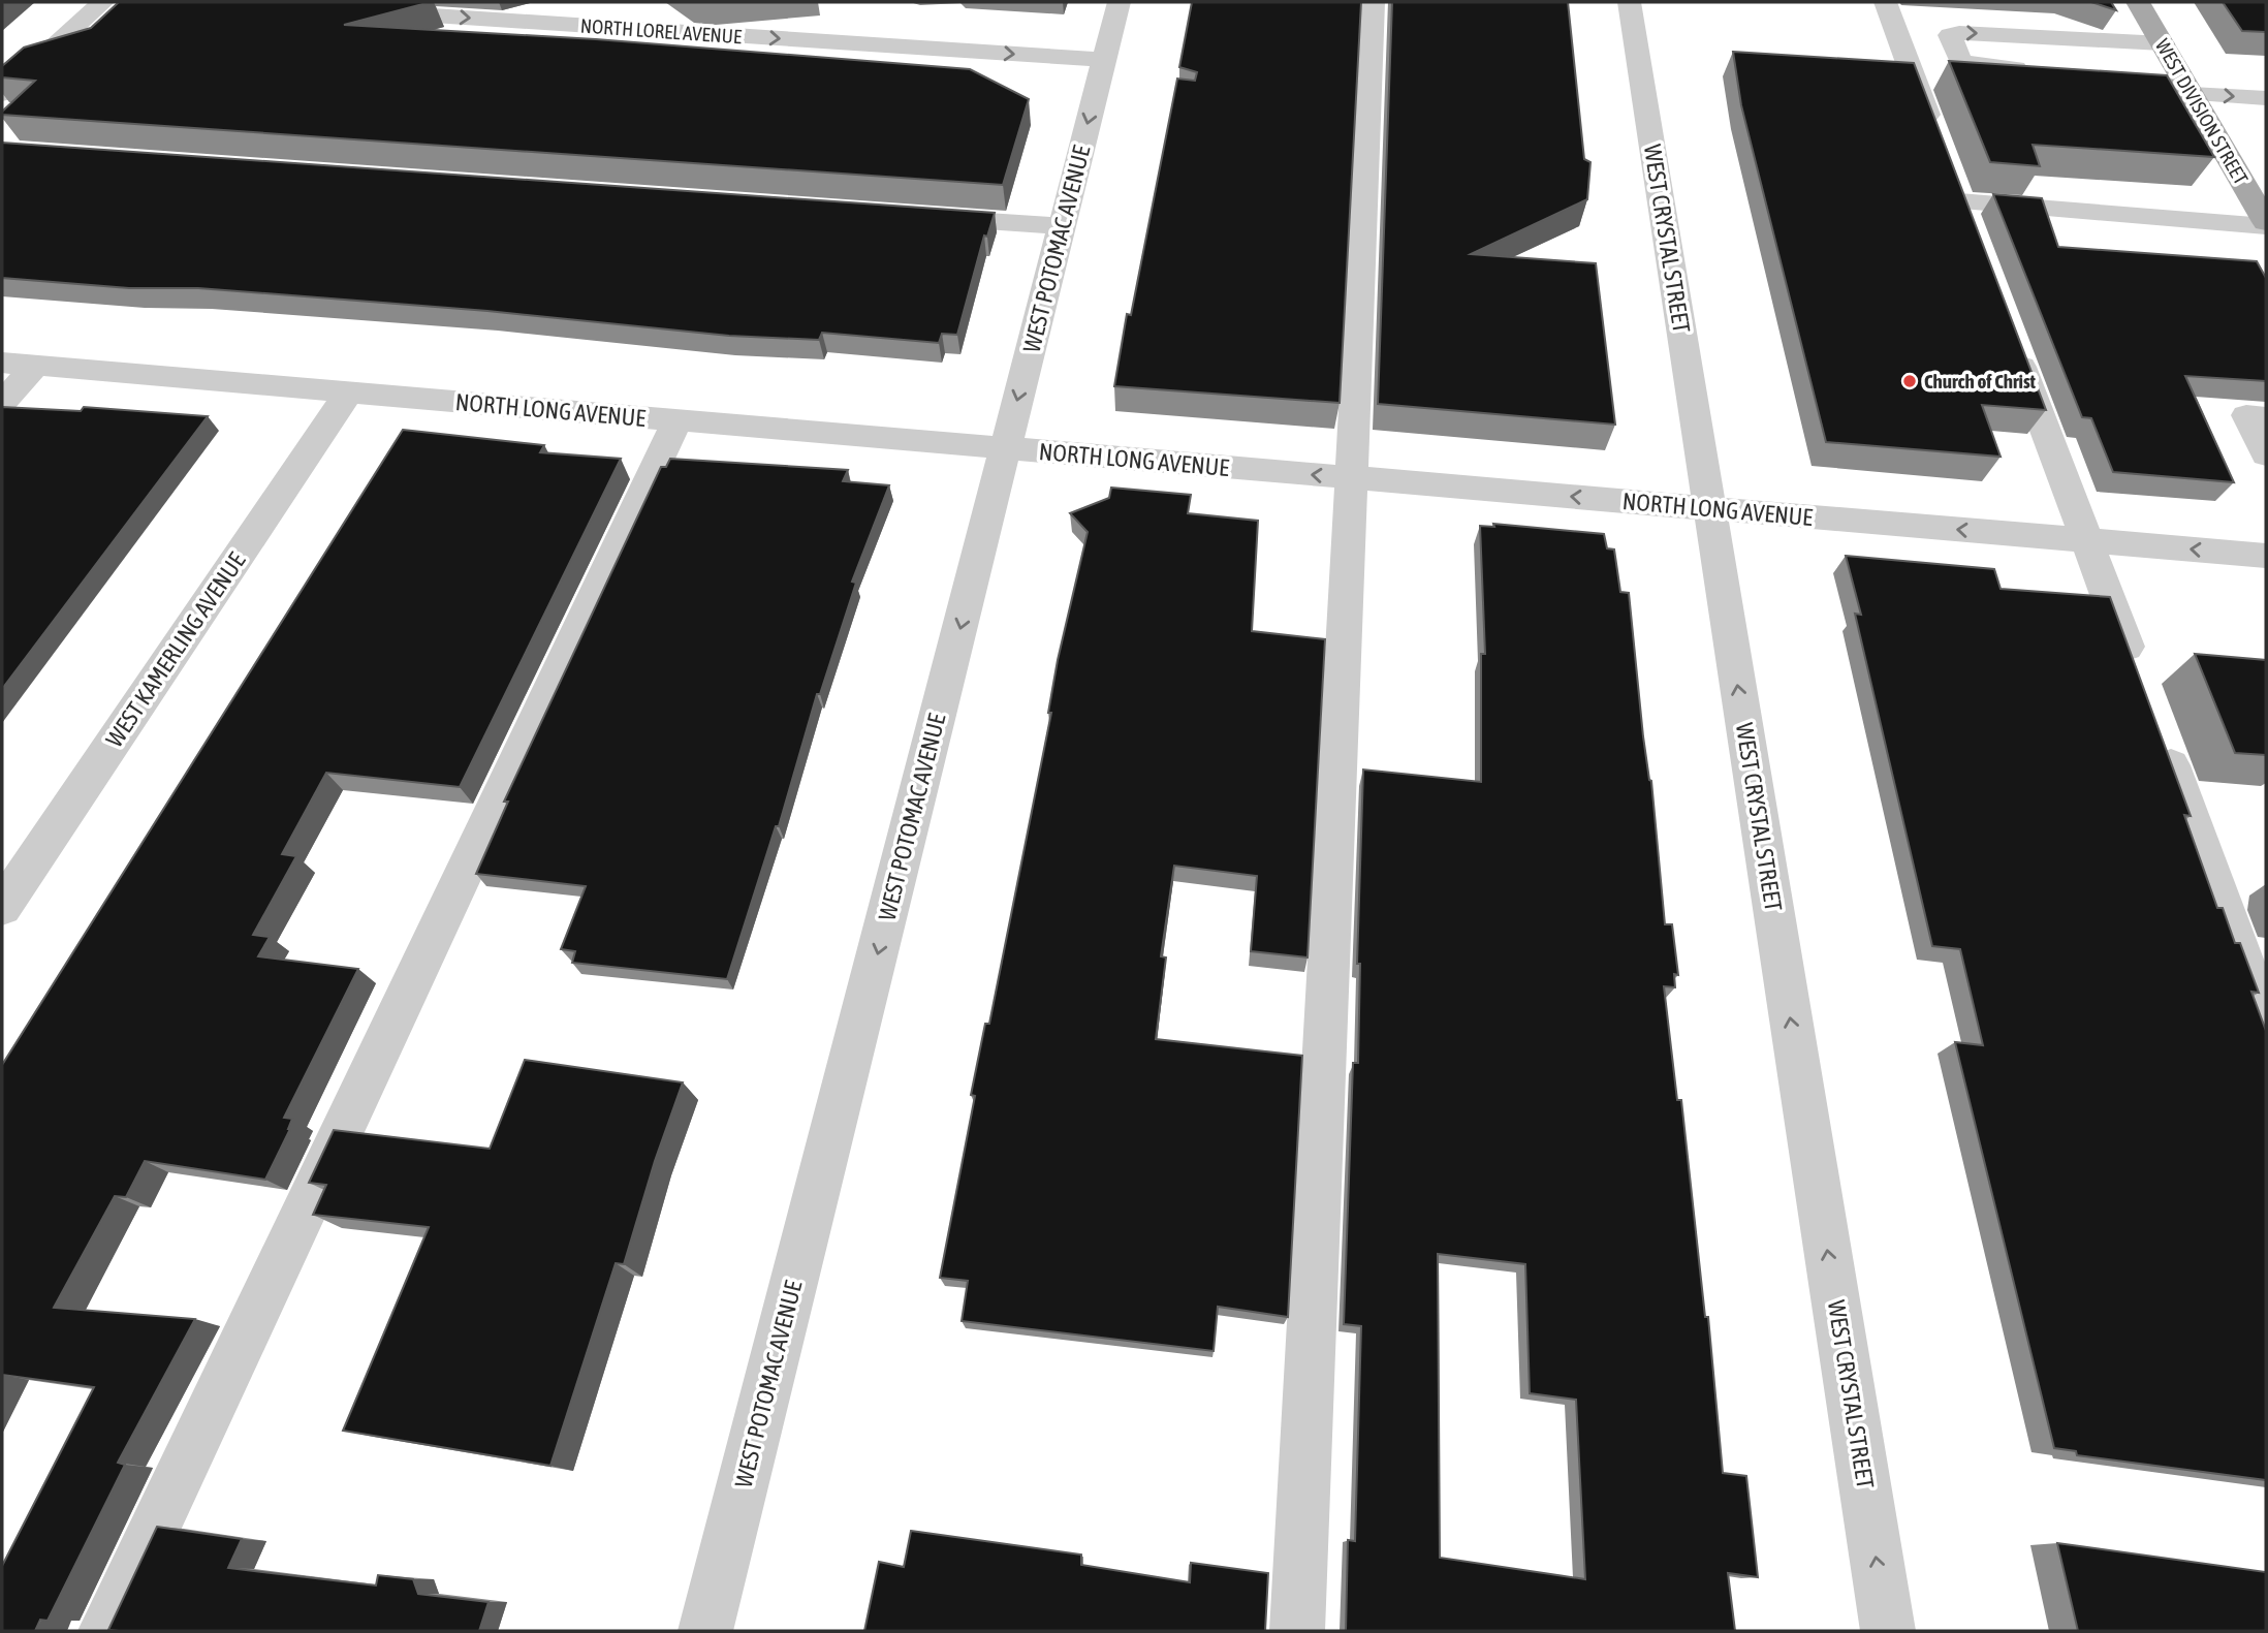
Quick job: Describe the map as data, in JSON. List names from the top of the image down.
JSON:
{
  "streets": {
    "main road": ["WEST DIVISION STREET"],
    "street": [
      "NORTH LOREL AVENUE",
      "WEST CRYSTAL STREET",
      "WEST POTOMAC AVENUE",
      "NORTH LONG AVENUE",
      "WEST KAMERLING AVENUE"
    ]
  },
  "crossings": [
    ["NORTH LOREL AVENUE", "WEST POTOMAC AVENUE"],
    ["WEST CRYSTAL STREET", "NORTH LONG AVENUE"],
    ["WEST POTOMAC AVENUE", "NORTH LONG AVENUE"],
    ["NORTH LONG AVENUE", "WEST KAMERLING AVENUE"]
  ],
  "one_way": ["NORTH LOREL AVENUE", "WEST CRYSTAL STREET", "NORTH LONG AVENUE"],
  "places": ["Church of Christ"]
}
